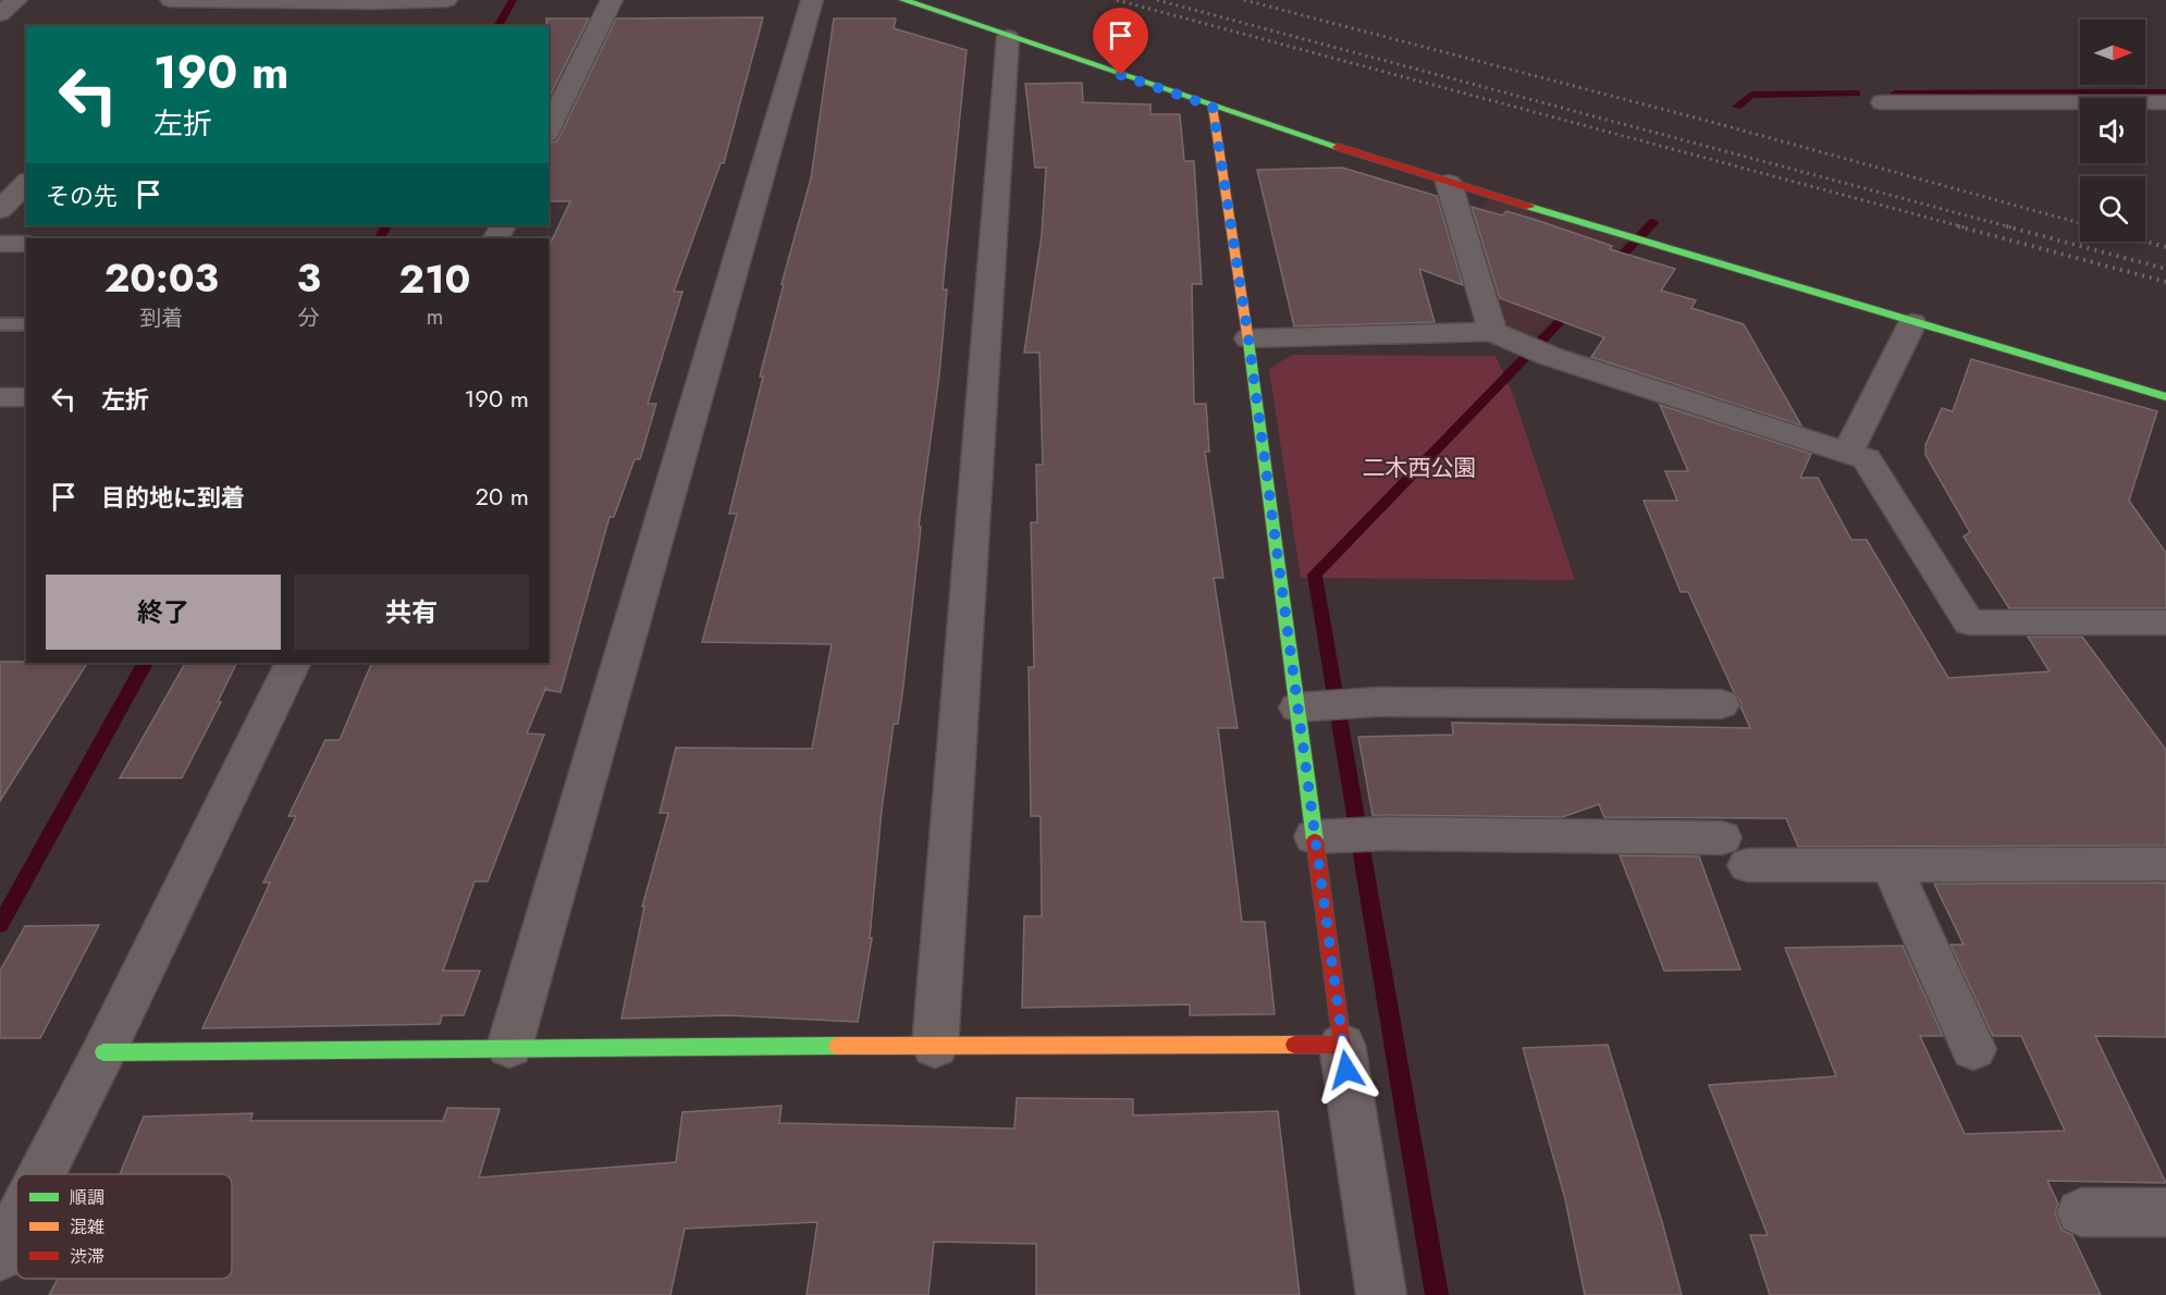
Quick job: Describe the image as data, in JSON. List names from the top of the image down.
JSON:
{
  "parks": ["二木西公園"],
  "legend": ["順調", "混雑", "渋滞"],
  "north": "right",
  "page": {
    "turn": ["190 m", "左折"],
    "then": "その先",
    "eta": [
      "20:03",
      "到着",
      "3",
      "分",
      "210",
      "m"
    ],
    "list": [
      {
        "name": "左折",
        "value": "190 m"
      },
      {
        "name": "目的地に到着",
        "value": "20 m"
      }
    ],
    "buttons": ["終了", "共有"]
  }
}
